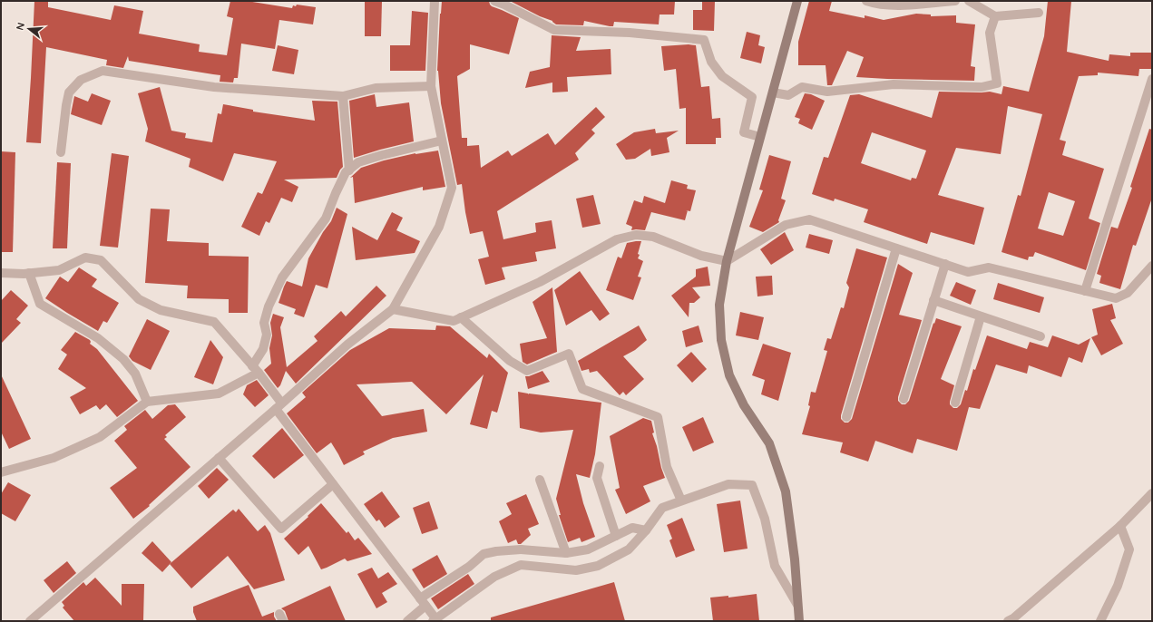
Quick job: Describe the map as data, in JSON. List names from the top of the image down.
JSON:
{
  "north": "left"
}
